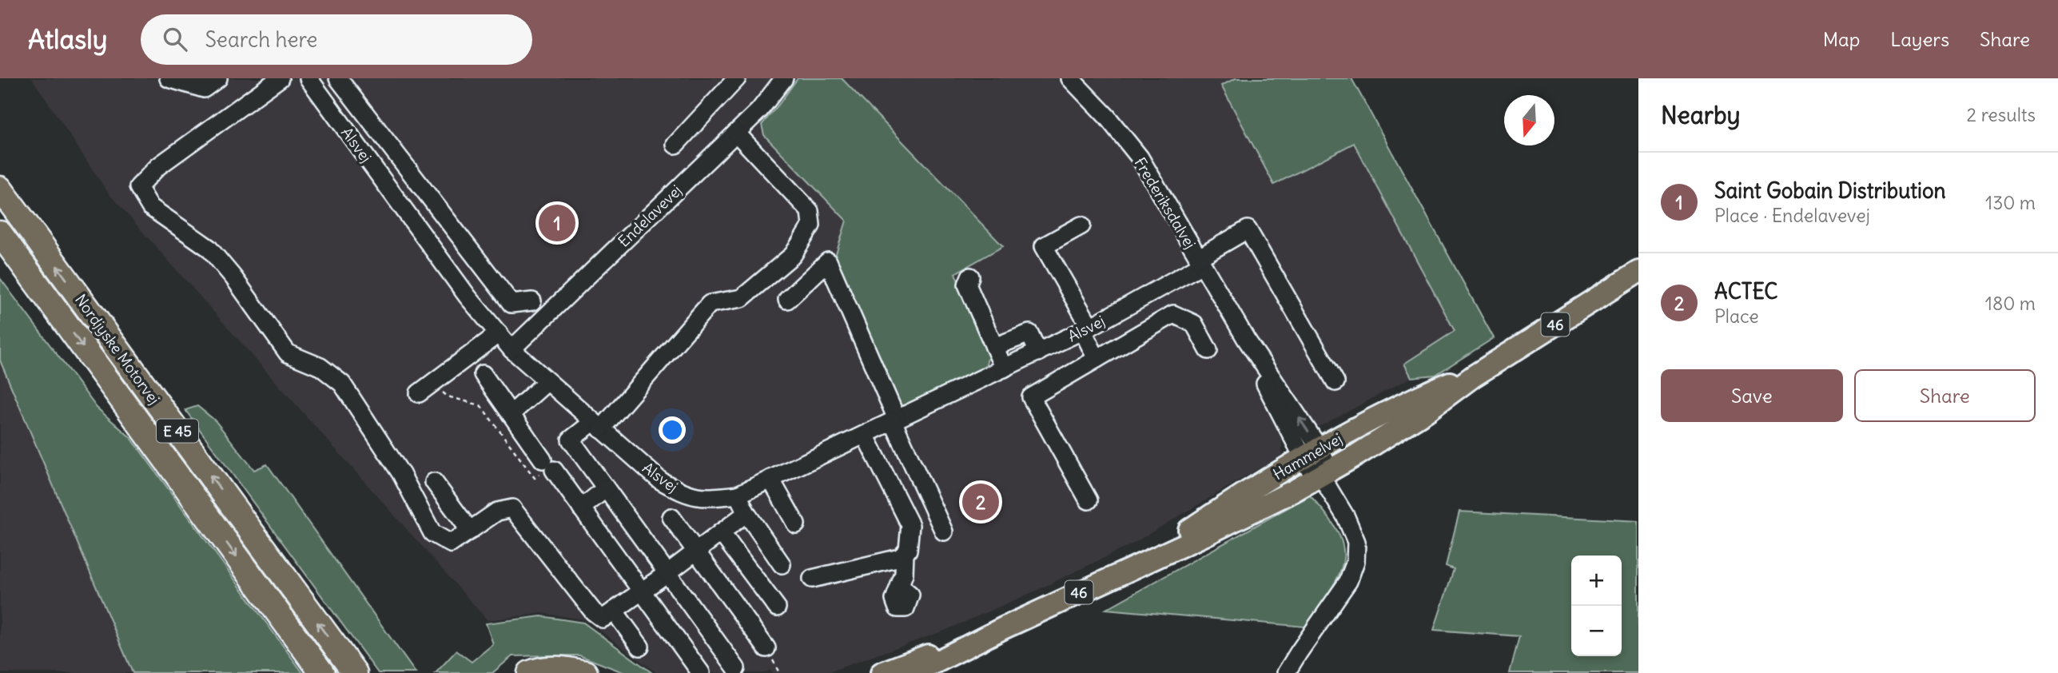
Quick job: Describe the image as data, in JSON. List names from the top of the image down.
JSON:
{
  "streets": {
    "highway": ["Nordjyske Motorvej", "E 45"],
    "main road": ["46", "Hammelvej"],
    "street": ["Alsvej", "Frederiksdalvej", "Endelavevej"]
  },
  "crossings": [
    ["Alsvej", "Frederiksdalvej"],
    ["Alsvej", "Endelavevej"],
    ["Frederiksdalvej", "Hammelvej"]
  ],
  "north": "bottom",
  "page": {
    "header": "Atlasly",
    "search": "Search here",
    "nav": ["Map", "Layers", "Share"],
    "heading": ["Nearby", "2 results"],
    "list": [
      {
        "mark": "1",
        "name": "Saint Gobain Distribution",
        "note": "Place · Endelavevej",
        "value": "130 m"
      },
      {
        "mark": "2",
        "name": "ACTEC",
        "note": "Place",
        "value": "180 m"
      }
    ],
    "pins": ["1", "2"],
    "buttons": ["Save", "Share"],
    "map_buttons": ["+", "−"]
  }
}
